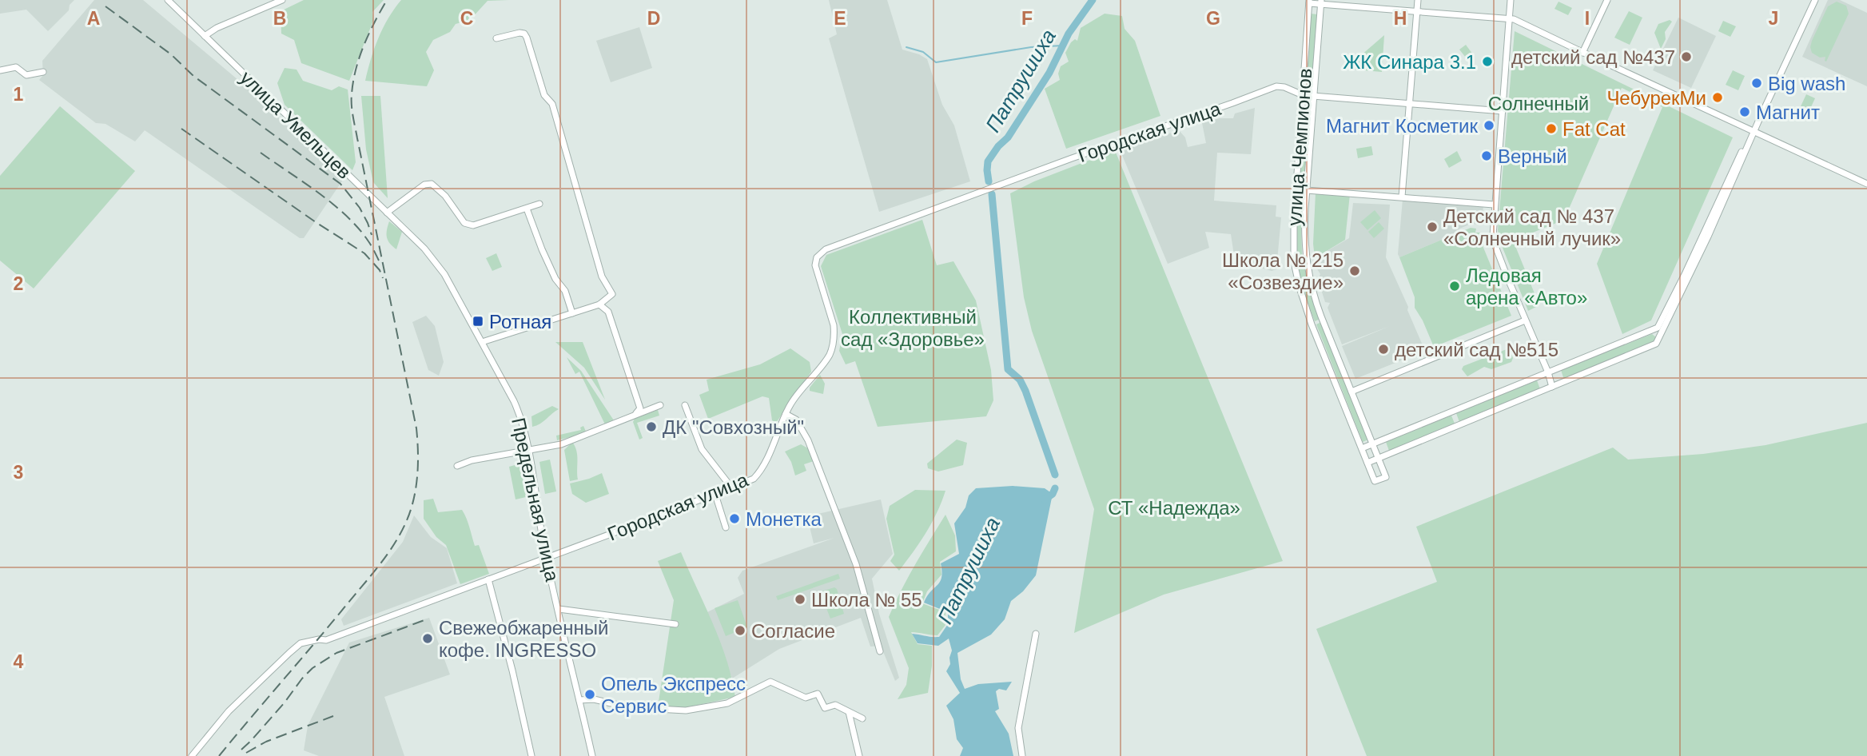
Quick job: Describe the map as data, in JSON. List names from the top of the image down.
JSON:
{
  "streets": {
    "street": [
      "улица Умельцев",
      "Городская улица",
      "улица Чемпионов",
      "Предельная улица"
    ]
  },
  "crossings": [
    ["улица Умельцев", "Предельная улица"],
    ["Городская улица", "улица Чемпионов"],
    ["Городская улица", "Предельная улица"]
  ],
  "water": ["Патрушиха"],
  "parks": ["Солнечный", "Коллективный сад «Здоровье»", "СТ «Надежда»"],
  "places": {
    "other": [
      "детский сад №437",
      "ЖК Синара 3.1",
      "Big wash",
      "ЧебурекМи",
      "Магнит",
      "Магнит Косметик",
      "Fat Cat",
      "Верный",
      "Детский сад № 437 «Солнечный лучик»",
      "Школа № 215 «Созвездие»",
      "Ледовая арена «Авто»",
      "детский сад №515",
      "ДК \"Совхозный\"",
      "Монетка",
      "Школа № 55",
      "Согласие",
      "Свежеобжаренный кофе. INGRESSO",
      "Опель Экспресс Сервис"
    ],
    "transit": ["Ротная"]
  },
  "grid": {
    "columns": [
      "A",
      "B",
      "C",
      "D",
      "E",
      "F",
      "G",
      "H",
      "I",
      "J"
    ],
    "rows": [
      "1",
      "2",
      "3",
      "4"
    ]
  }
}
